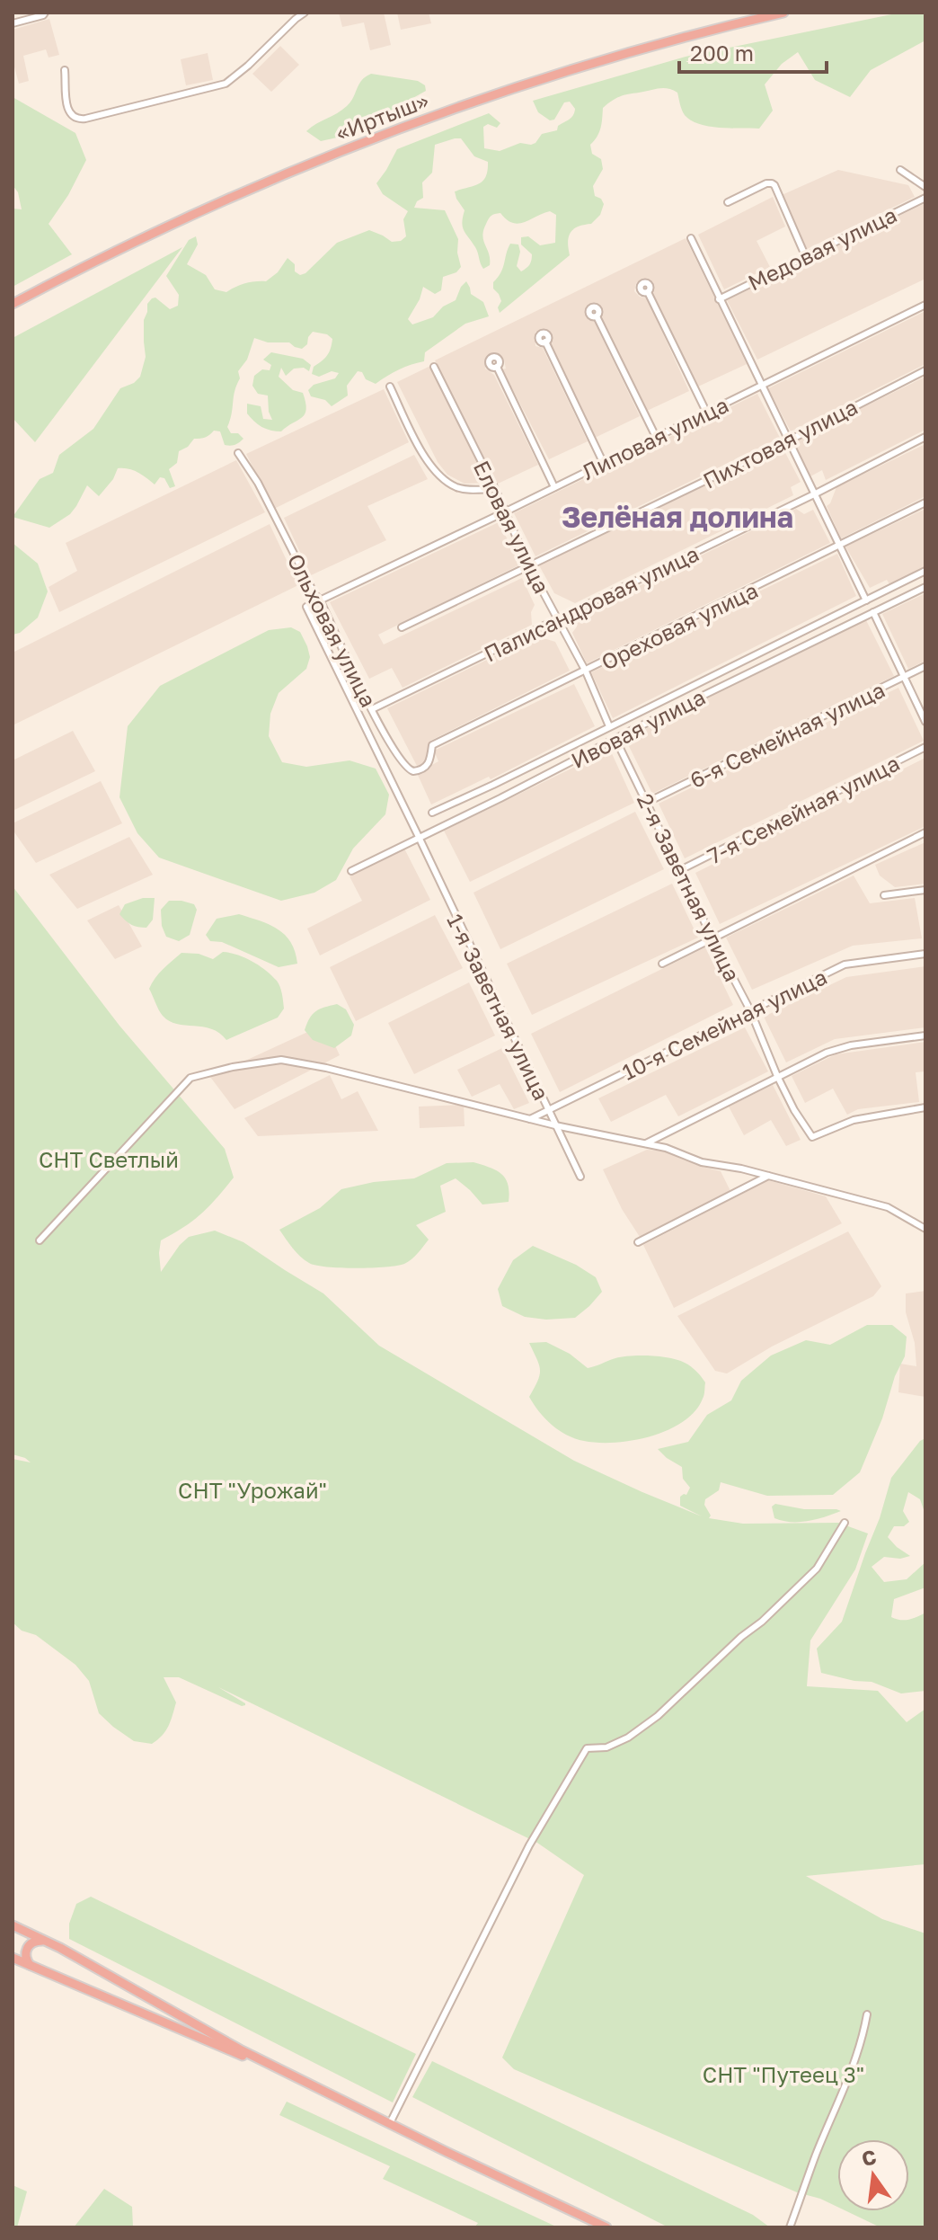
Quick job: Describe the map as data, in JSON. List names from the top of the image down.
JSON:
{
  "streets": {
    "highway": ["«Иртыш»"],
    "street": [
      "Медовая улица",
      "Липовая улица",
      "Пихтовая улица",
      "Еловая улица",
      "Палисандровая улица",
      "Ореховая улица",
      "Ольховая улица",
      "Ивовая улица",
      "6-я Семейная улица",
      "7-я Семейная улица",
      "2-я Заветная улица",
      "1-я Заветная улица",
      "10-я Семейная улица"
    ]
  },
  "crossings": [
    ["Липовая улица", "Еловая улица"],
    ["Липовая улица", "Ольховая улица"],
    ["Липовая улица", "1-я Заветная улица"],
    ["Пихтовая улица", "Еловая улица"],
    ["Еловая улица", "Палисандровая улица"],
    ["Еловая улица", "Ореховая улица"],
    ["Еловая улица", "Ивовая улица"],
    ["Палисандровая улица", "Ольховая улица"],
    ["Ореховая улица", "Ольховая улица"],
    ["Ивовая улица", "2-я Заветная улица"],
    ["Ивовая улица", "1-я Заветная улица"],
    ["6-я Семейная улица", "2-я Заветная улица"],
    ["7-я Семейная улица", "2-я Заветная улица"],
    ["2-я Заветная улица", "10-я Семейная улица"],
    ["1-я Заветная улица", "10-я Семейная улица"]
  ],
  "districts": ["Зелёная долина"],
  "parks": ["СНТ Светлый", "СНТ \"Урожай\"", "СНТ \"Путеец 3\""],
  "scale_bar": "200 m",
  "north": "top"
}
